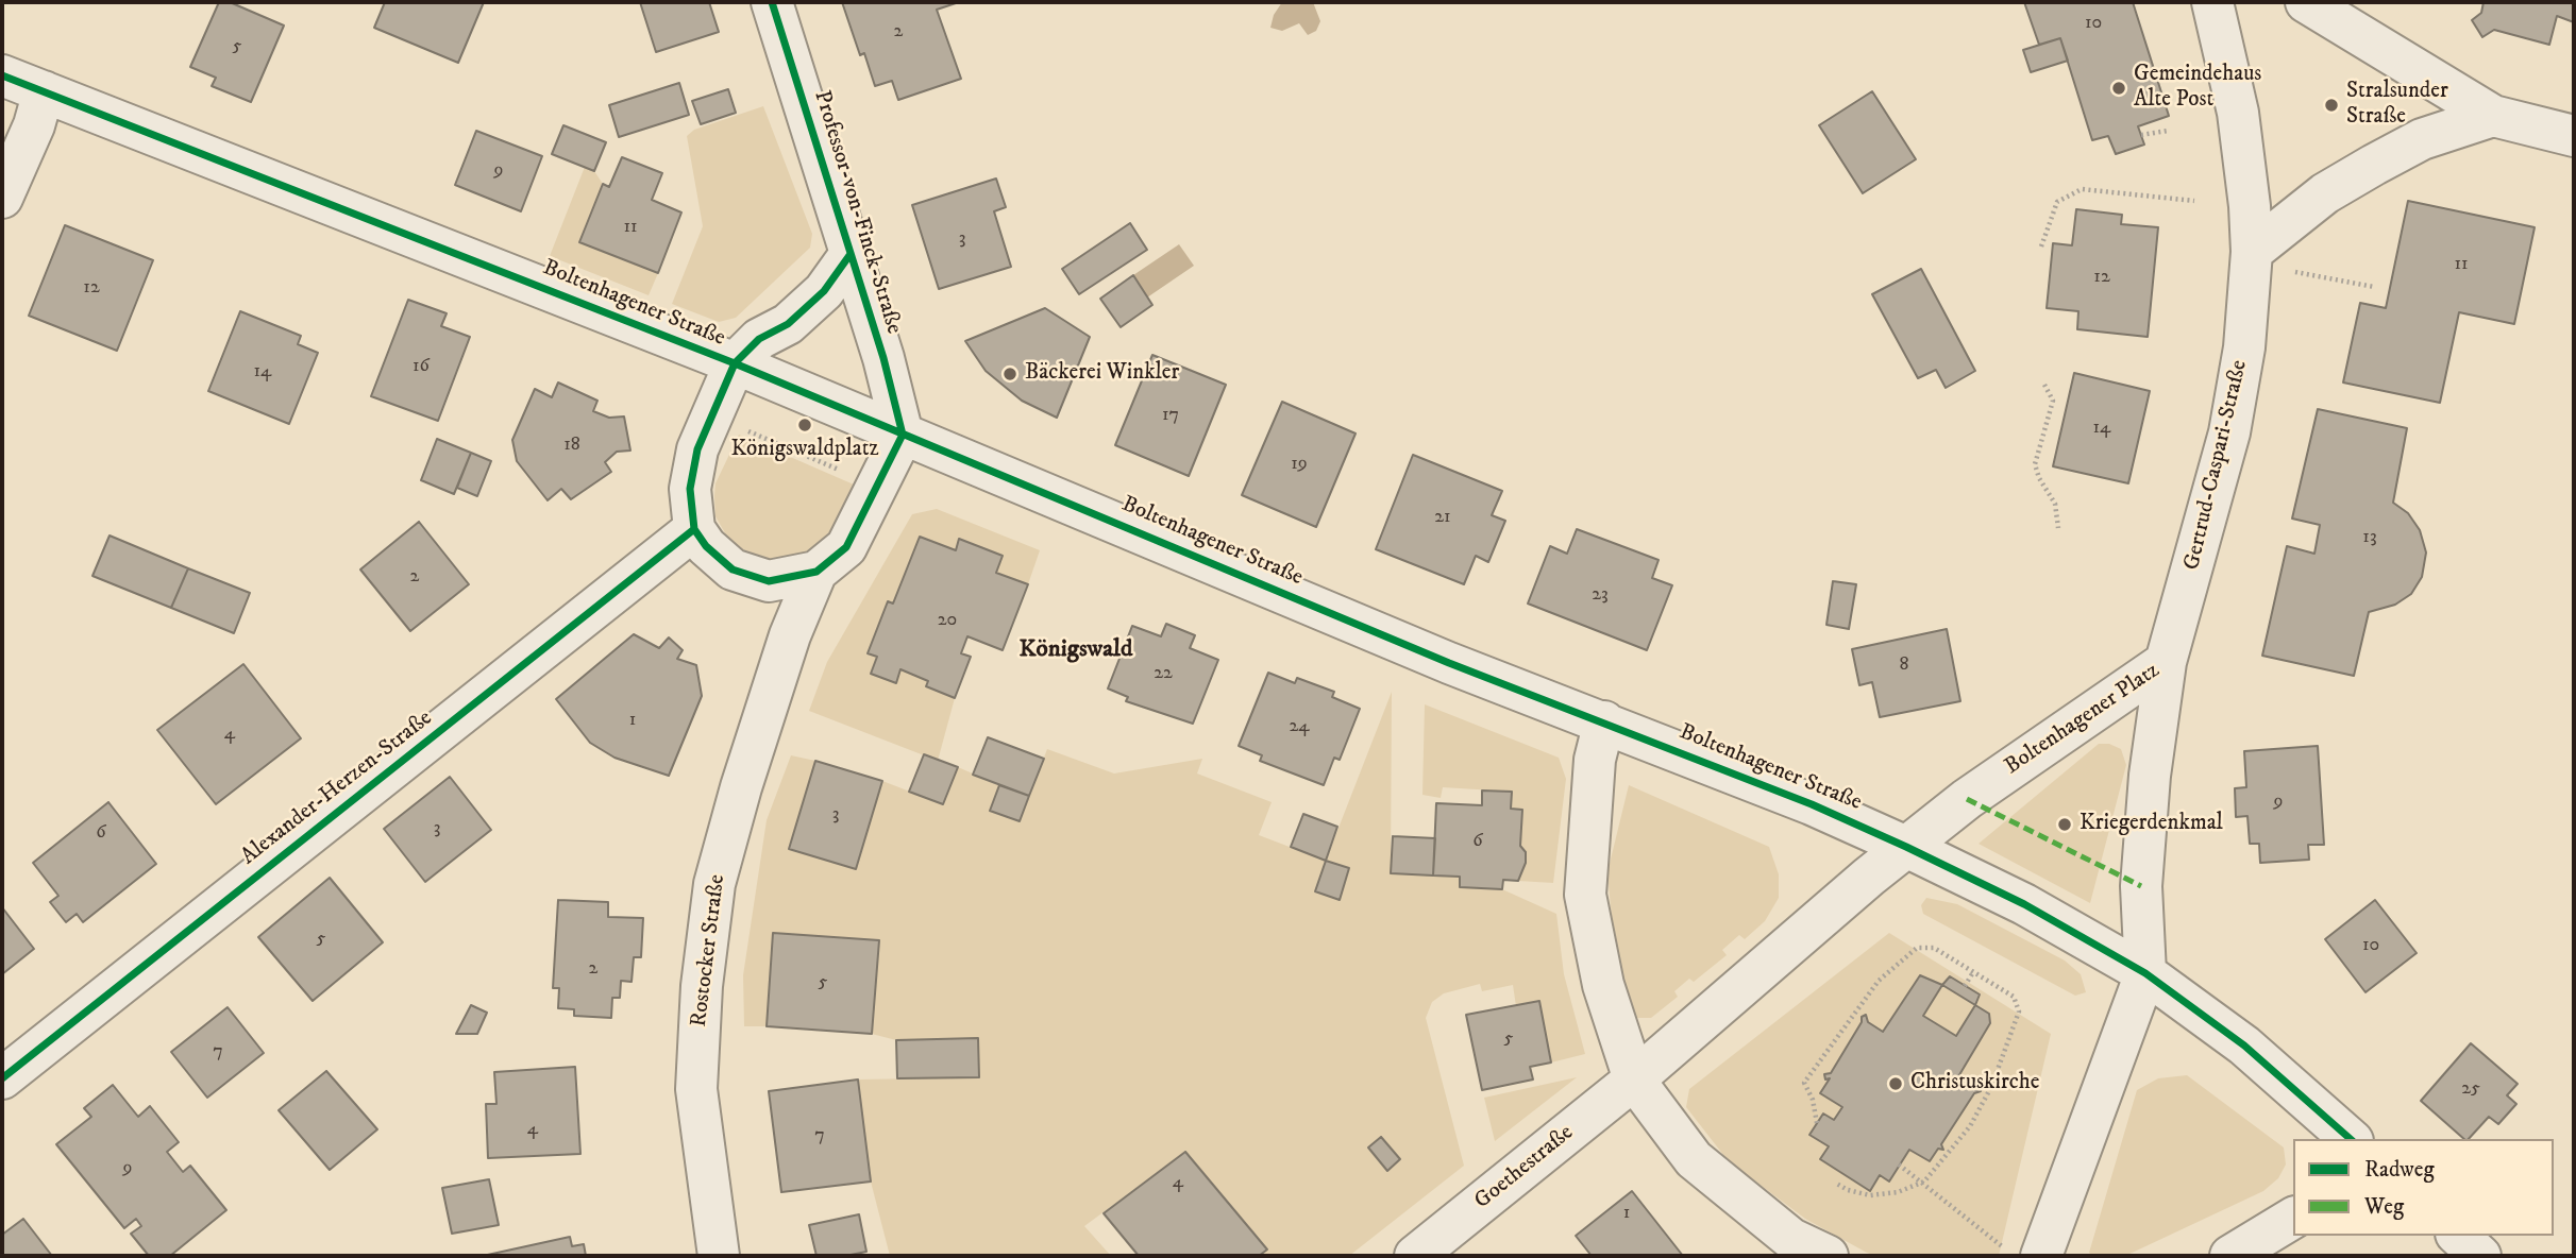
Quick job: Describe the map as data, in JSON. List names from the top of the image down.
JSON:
{
  "streets": {
    "street": [
      "Professor-von-Finck-Straße",
      "Boltenhagener Straße",
      "Gertrud-Caspari-Straße",
      "Boltenhagener Platz",
      "Alexander-Herzen-Straße",
      "Rostocker Straße",
      "Goethestraße"
    ]
  },
  "crossings": [
    ["Professor-von-Finck-Straße", "Boltenhagener Straße"],
    ["Boltenhagener Straße", "Boltenhagener Platz"],
    ["Gertrud-Caspari-Straße", "Boltenhagener Platz"],
    ["Boltenhagener Platz", "Goethestraße"]
  ],
  "districts": ["Königswald"],
  "places": [
    "Gemeindehaus Alte Post",
    "Stralsunder Straße",
    "Bäckerei Winkler",
    "Königswaldplatz",
    "Kriegerdenkmal",
    "Christuskirche"
  ],
  "house_numbers": [
    "10",
    "2",
    "5",
    "9",
    "11",
    "3",
    "11",
    "12",
    "12",
    "16",
    "14",
    "17",
    "14",
    "18",
    "19",
    "21",
    "13",
    "2",
    "23",
    "20",
    "8",
    "22",
    "1",
    "24",
    "4",
    "9",
    "3",
    "3",
    "6",
    "6",
    "5",
    "10",
    "2",
    "5",
    "5",
    "7",
    "25",
    "4",
    "7",
    "9",
    "4",
    "1"
  ],
  "legend": ["Radweg", "Weg"]
}
